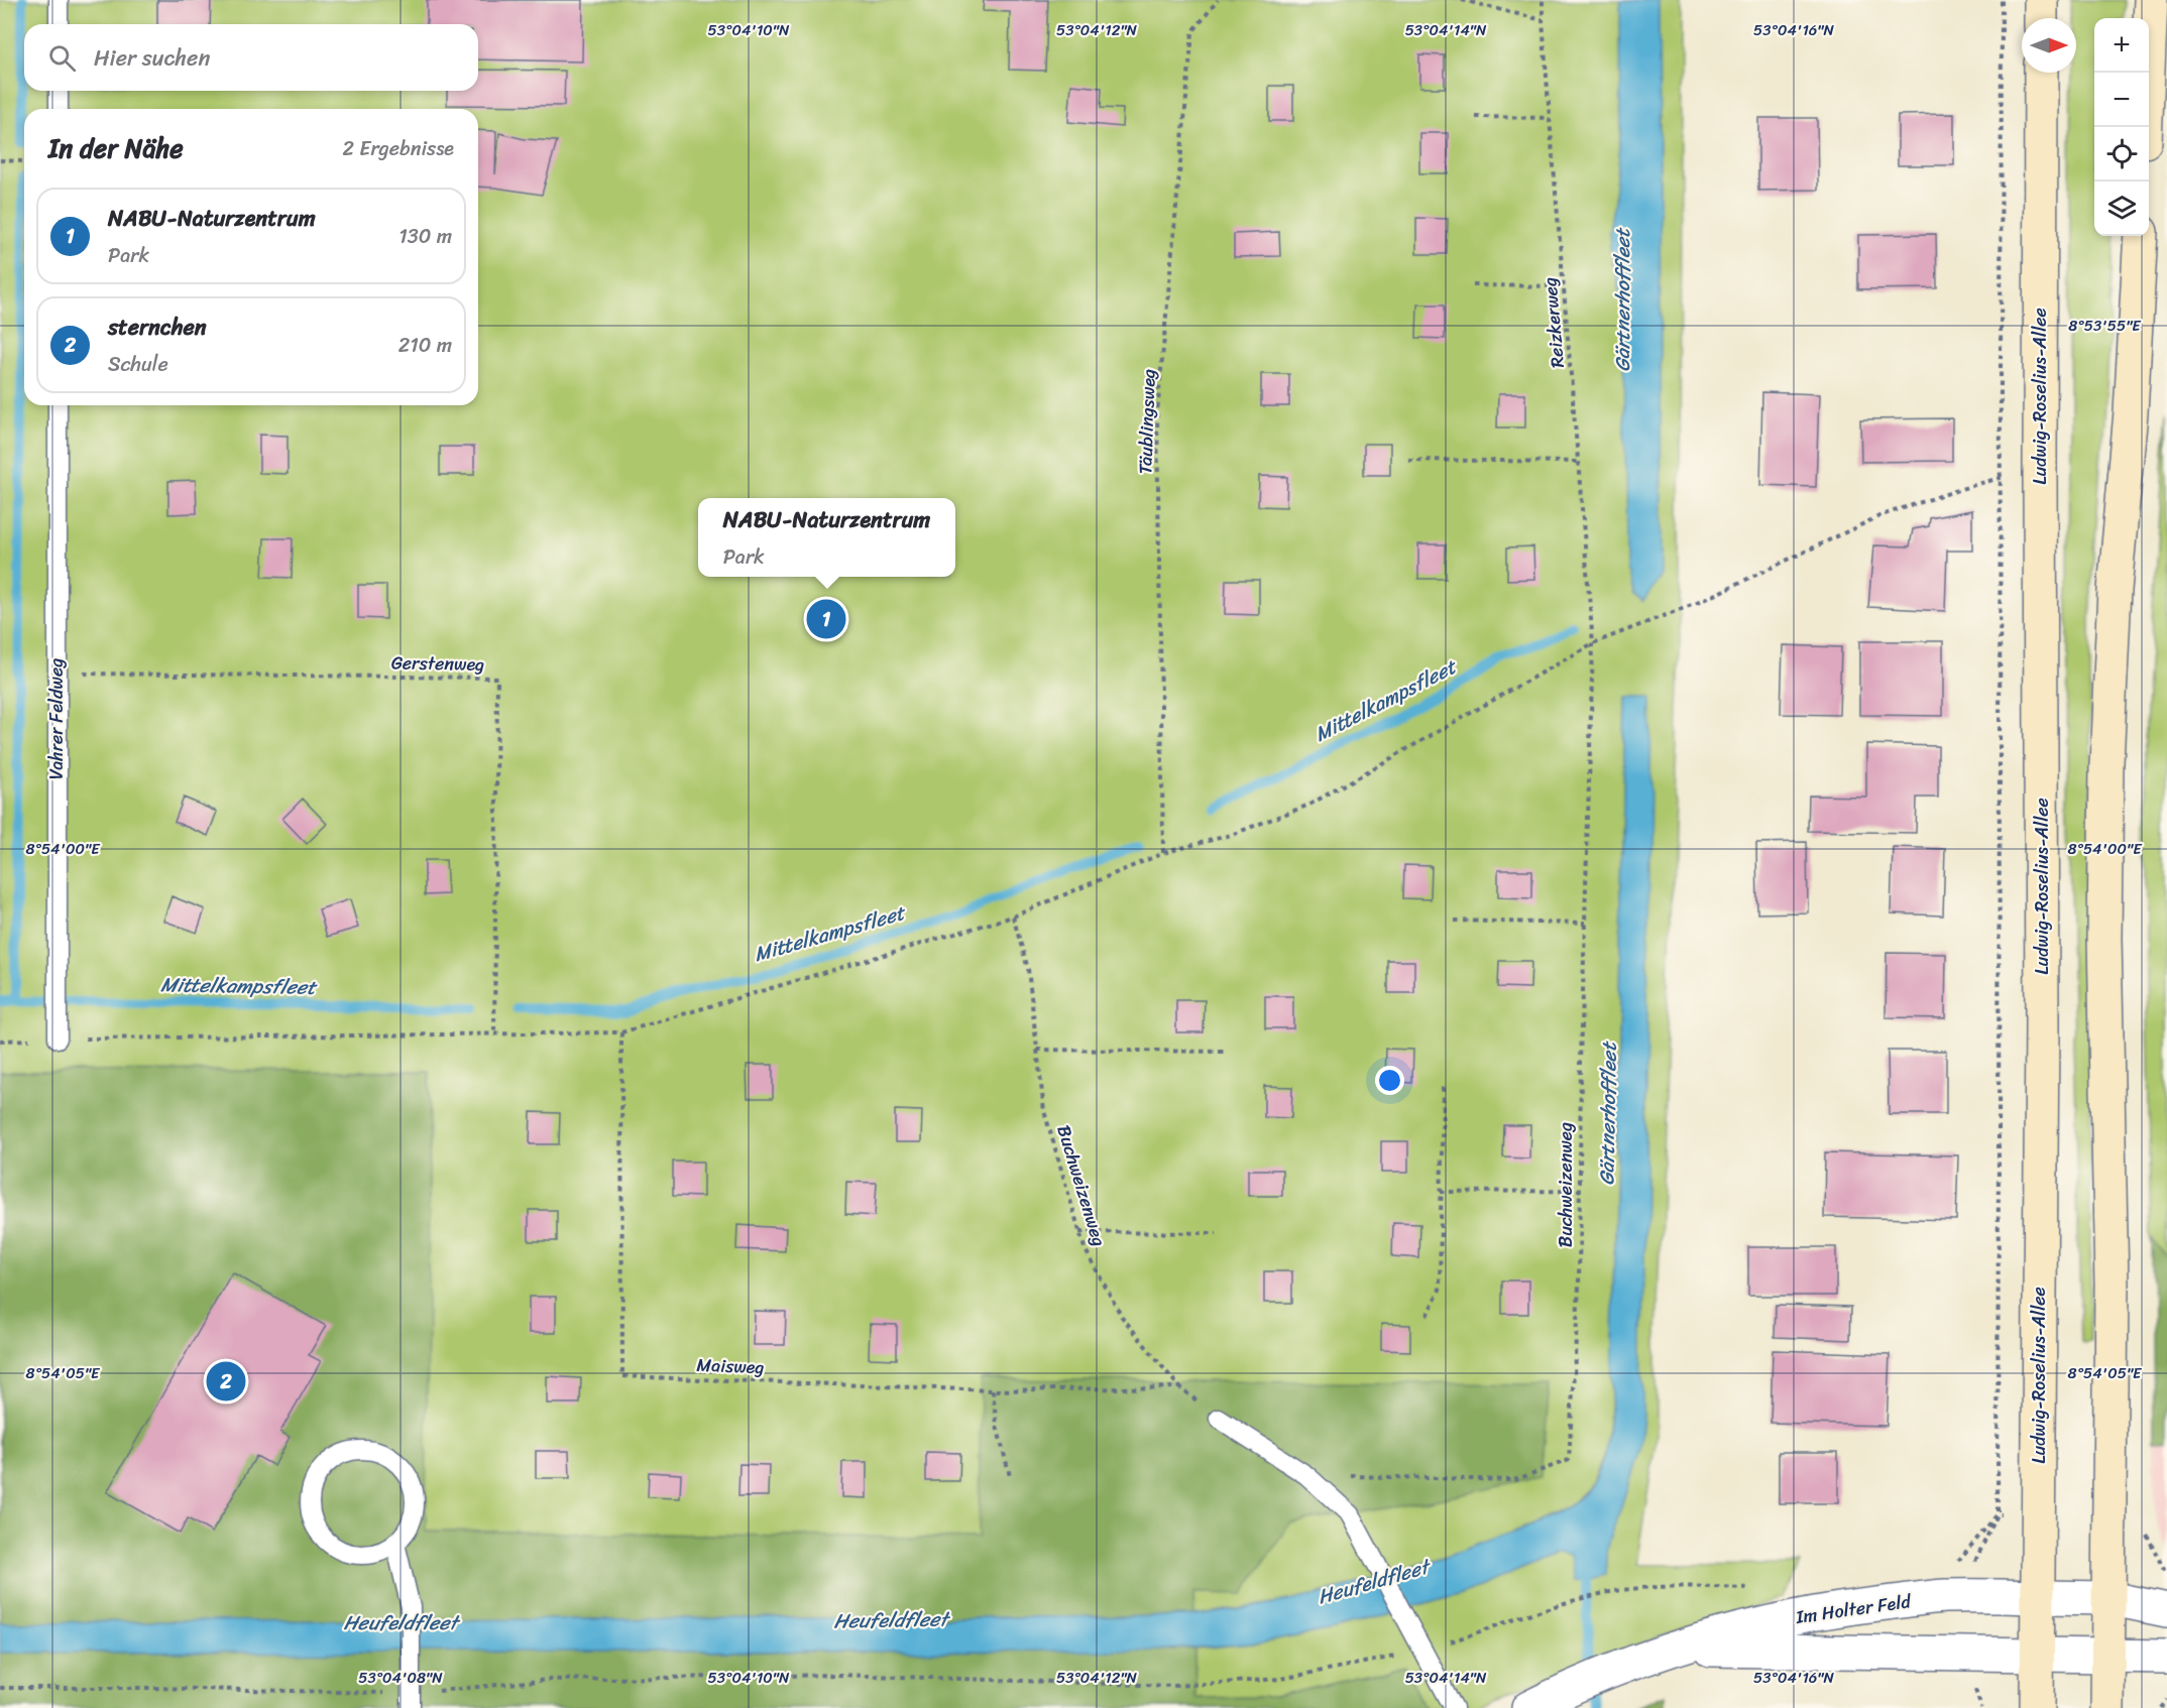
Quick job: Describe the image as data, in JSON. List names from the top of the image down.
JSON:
{
  "streets": {
    "main road": ["Ludwig-Roselius-Allee"],
    "street": ["Im Holter Feld"],
    "lane": ["Vahrer Feldweg"],
    "path": [
      "Reizkerweg",
      "Täublingsweg",
      "Gerstenweg",
      "Buchweizenweg",
      "Maisweg"
    ]
  },
  "crossings": [
    ["Reizkerweg", "Buchweizenweg"],
    ["Ludwig-Roselius-Allee", "Im Holter Feld"],
    ["Gerstenweg", "Vahrer Feldweg"],
    ["Buchweizenweg", "Maisweg"]
  ],
  "water": ["Gärtnerhoffleet", "Mittelkampsfleet", "Heufeldfleet"],
  "north": "right",
  "page": {
    "map_buttons": ["+", "−"],
    "search": "Hier suchen",
    "heading": ["In der Nähe", "2 Ergebnisse"],
    "list": [
      {
        "mark": "1",
        "name": "NABU-Naturzentrum",
        "note": "Park",
        "value": "130 m"
      },
      {
        "mark": "2",
        "name": "sternchen",
        "note": "Schule",
        "value": "210 m"
      }
    ],
    "popup": ["NABU-Naturzentrum", "Park"],
    "pins": ["1", "2"]
  },
  "coordinates": [
    "53°04'10\"N",
    "53°04'12\"N",
    "53°04'14\"N",
    "53°04'16\"N",
    "8°53'55\"E",
    "8°54'00\"E",
    "8°54'05\"E",
    "53°04'08\"N"
  ]
}
